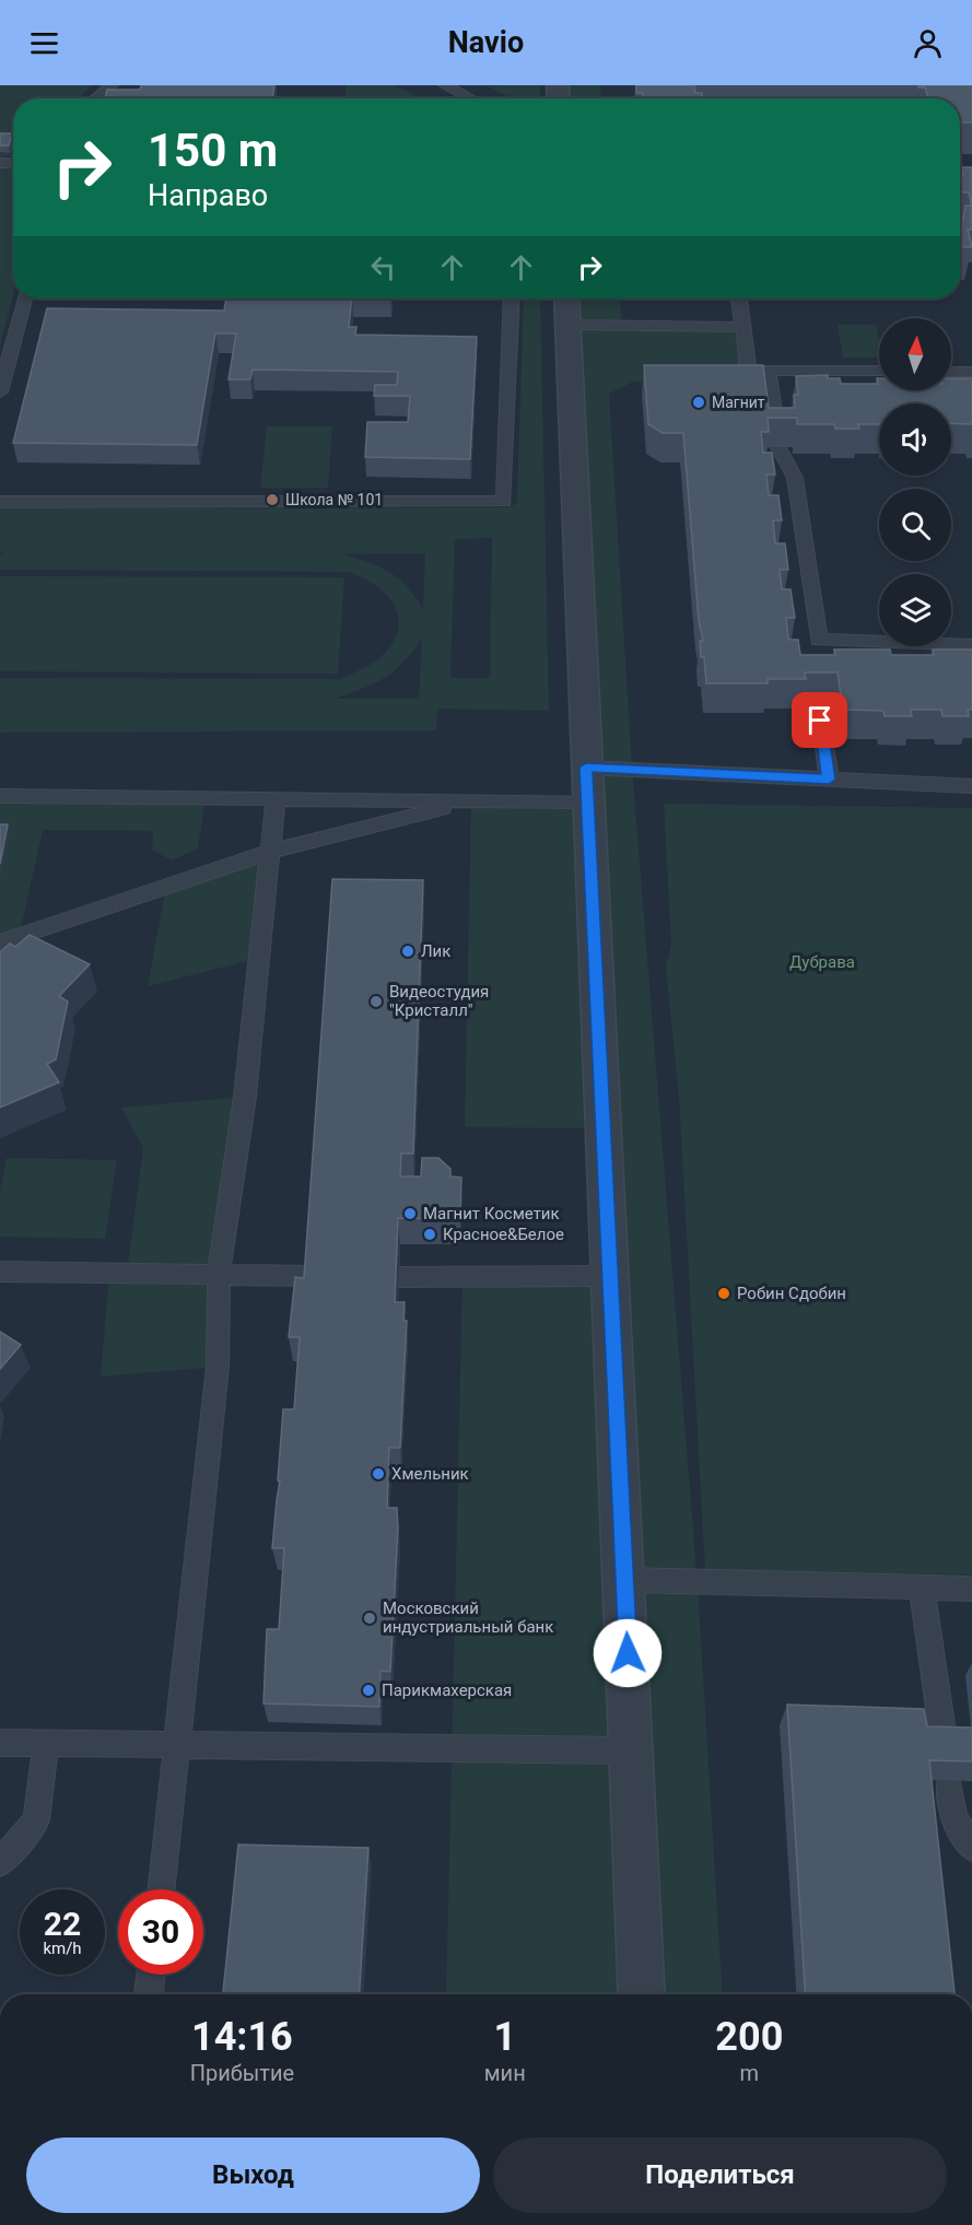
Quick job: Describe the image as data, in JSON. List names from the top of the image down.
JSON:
{
  "parks": ["Дубрава"],
  "places": [
    "Магнит",
    "Школа № 101",
    "Лик",
    "Видеостудия \"Кристалл\"",
    "Магнит Косметик",
    "Красное&Белое",
    "Робин Сдобин",
    "Хмельник",
    "Московский индустриальный банк",
    "Парикмахерская"
  ],
  "north": "top",
  "page": {
    "header": "Navio",
    "turn": ["150 m", "Направо"],
    "speed": "22 km/h",
    "limit": "30",
    "eta": [
      "14:16",
      "Прибытие",
      "1",
      "мин",
      "200",
      "m"
    ],
    "buttons": ["Выход", "Поделиться"]
  }
}
